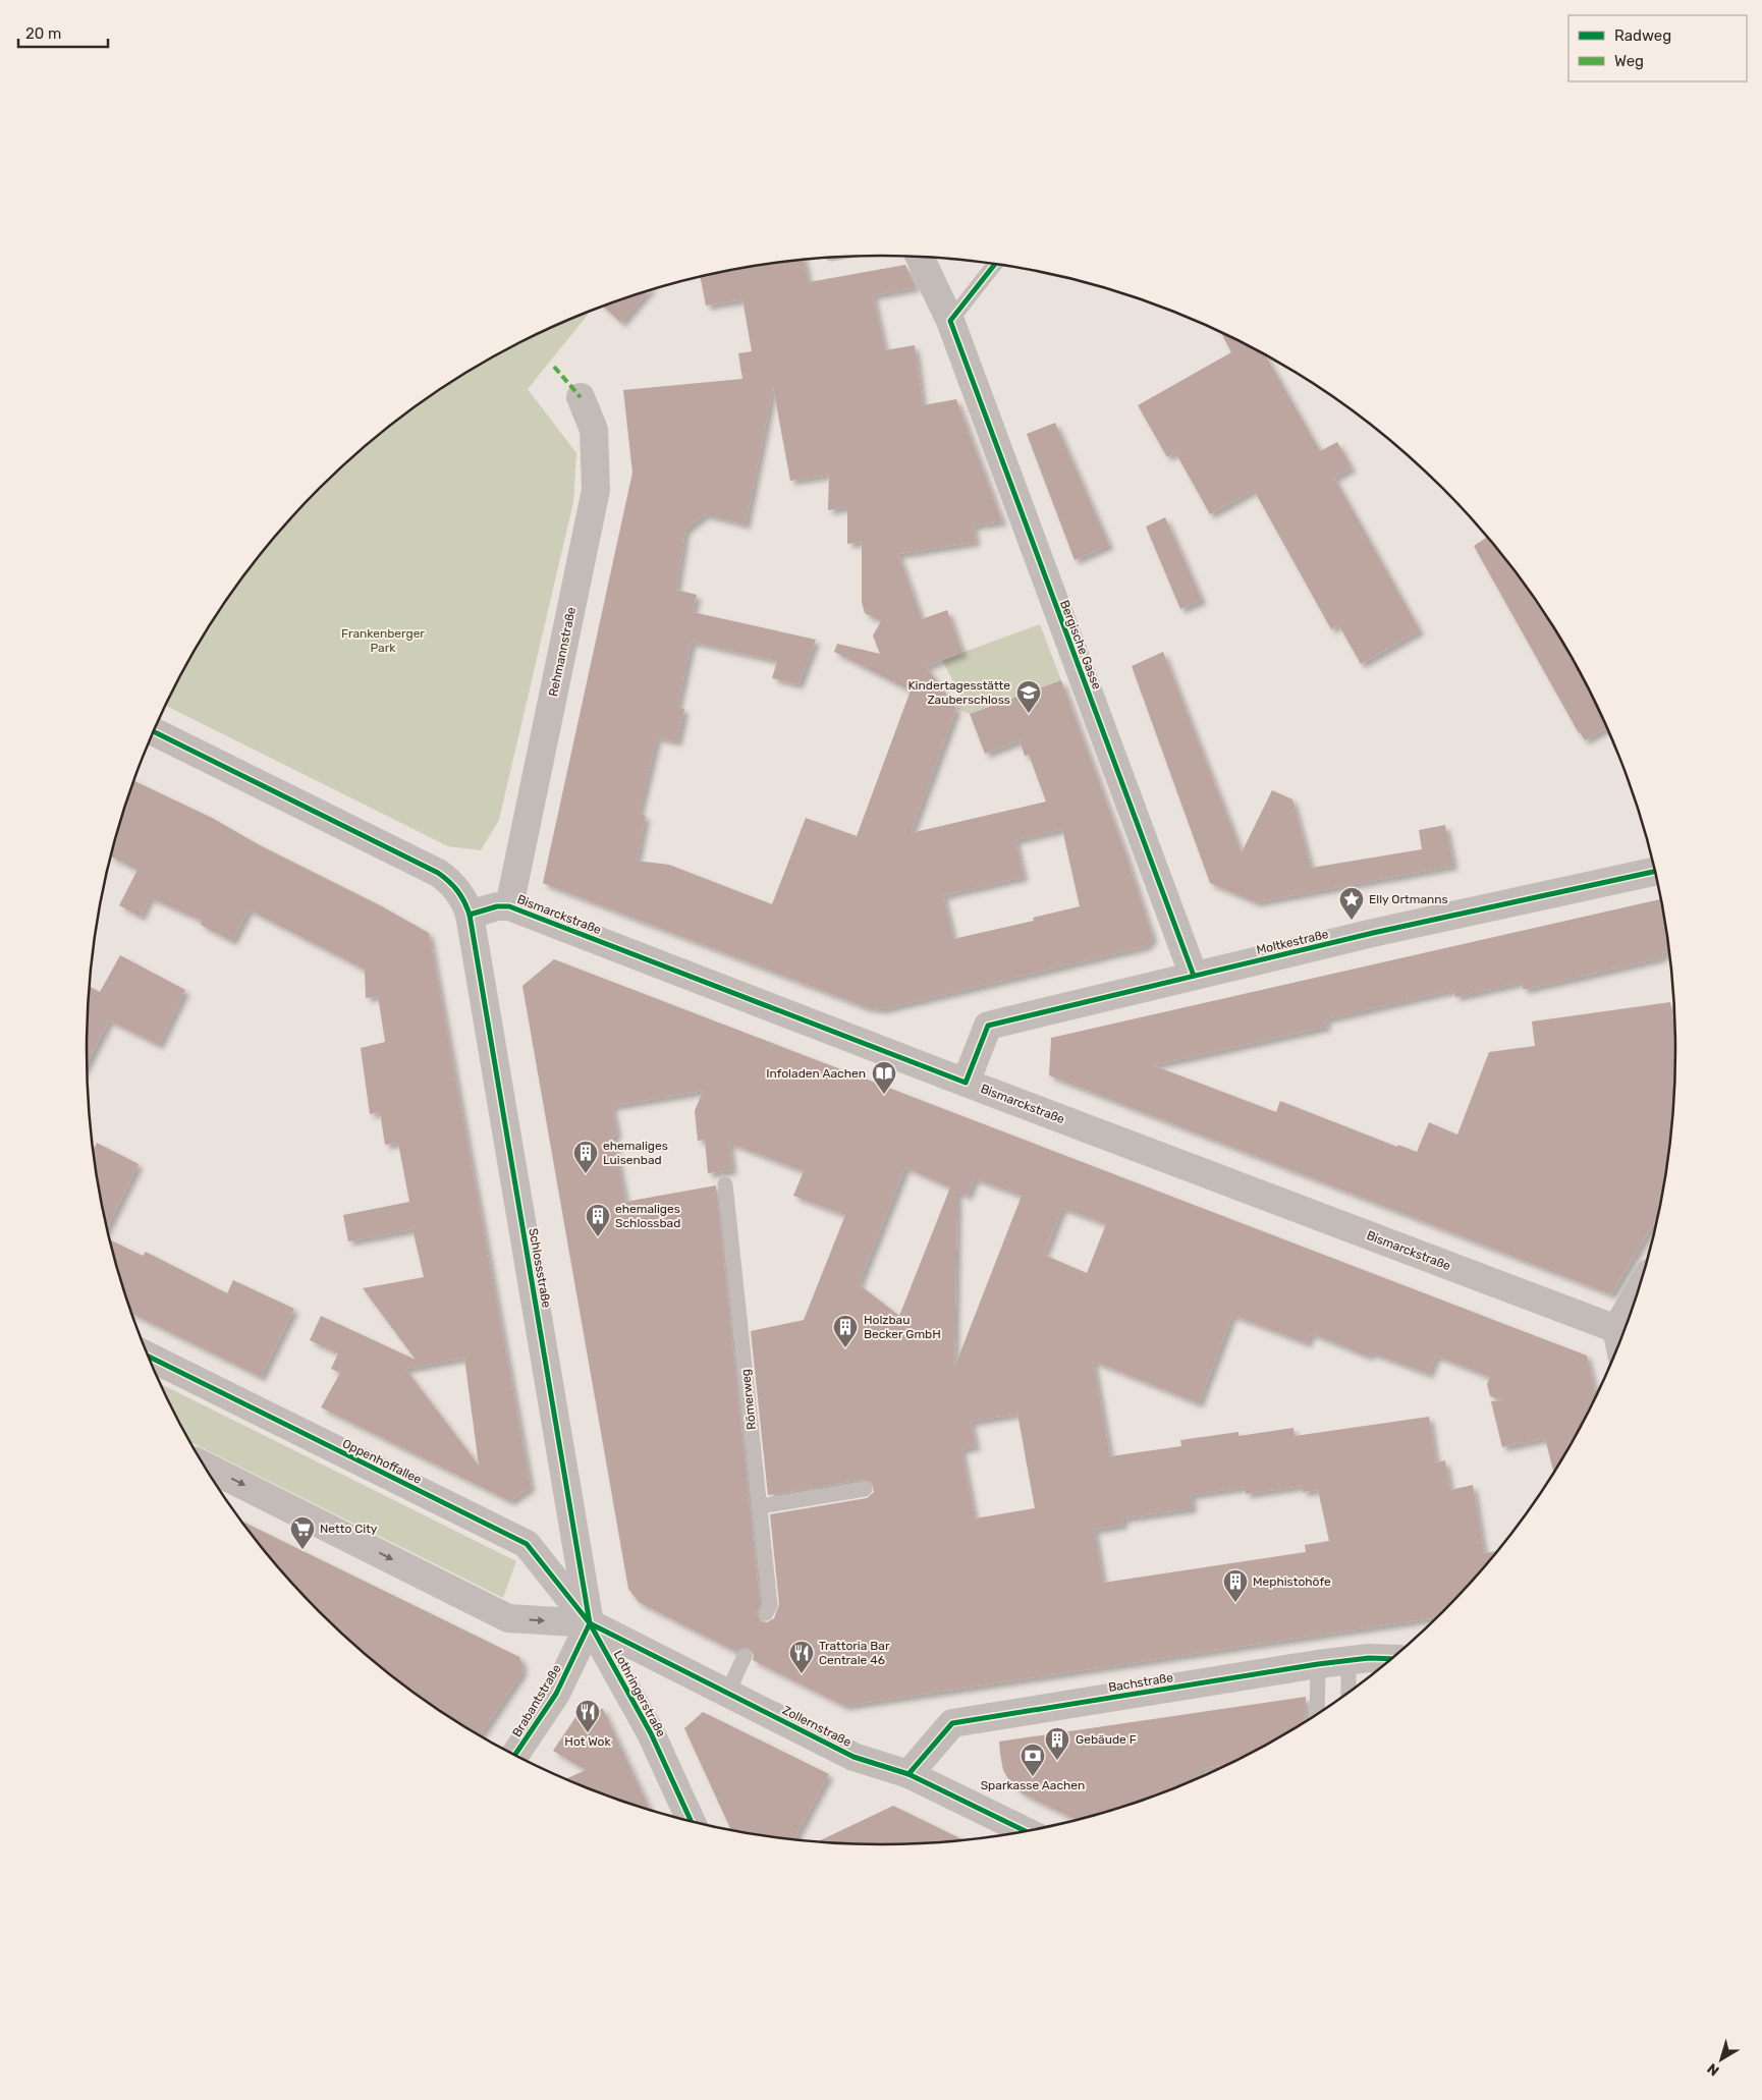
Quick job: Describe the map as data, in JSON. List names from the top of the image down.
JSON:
{
  "streets": {
    "street": [
      "Bergische Gasse",
      "Rehmannstraße",
      "Bismarckstraße",
      "Moltkestraße",
      "Schlossstraße",
      "Oppenhoffallee",
      "Bachstraße",
      "Lothringerstraße",
      "Brabantstraße",
      "Zollernstraße"
    ],
    "lane": ["Römerweg"]
  },
  "crossings": [
    ["Bergische Gasse", "Moltkestraße"],
    ["Rehmannstraße", "Bismarckstraße"],
    ["Bismarckstraße", "Moltkestraße"],
    ["Bismarckstraße", "Schlossstraße"],
    ["Schlossstraße", "Oppenhoffallee"],
    ["Schlossstraße", "Lothringerstraße"],
    ["Schlossstraße", "Brabantstraße"],
    ["Schlossstraße", "Zollernstraße"],
    ["Oppenhoffallee", "Lothringerstraße"],
    ["Oppenhoffallee", "Brabantstraße"],
    ["Oppenhoffallee", "Zollernstraße"],
    ["Bachstraße", "Zollernstraße"],
    ["Lothringerstraße", "Brabantstraße"],
    ["Lothringerstraße", "Zollernstraße"],
    ["Brabantstraße", "Zollernstraße"]
  ],
  "parks": ["Frankenberger Park"],
  "places": {
    "school or university": ["Kindertagesstätte Zauberschloss"],
    "place": ["Elly Ortmanns"],
    "library": ["Infoladen Aachen"],
    "building": [
      "ehemaliges Luisenbad",
      "ehemaliges Schlossbad",
      "Holzbau Becker GmbH",
      "Mephistohöfe",
      "Gebäude F"
    ],
    "supermarket": ["Netto City"],
    "restaurant": ["Trattoria Bar Centrale 46", "Hot Wok"],
    "bank": ["Sparkasse Aachen"]
  },
  "legend": ["Radweg", "Weg"],
  "scale_bar": "20 m",
  "north": "bottom left"
}
